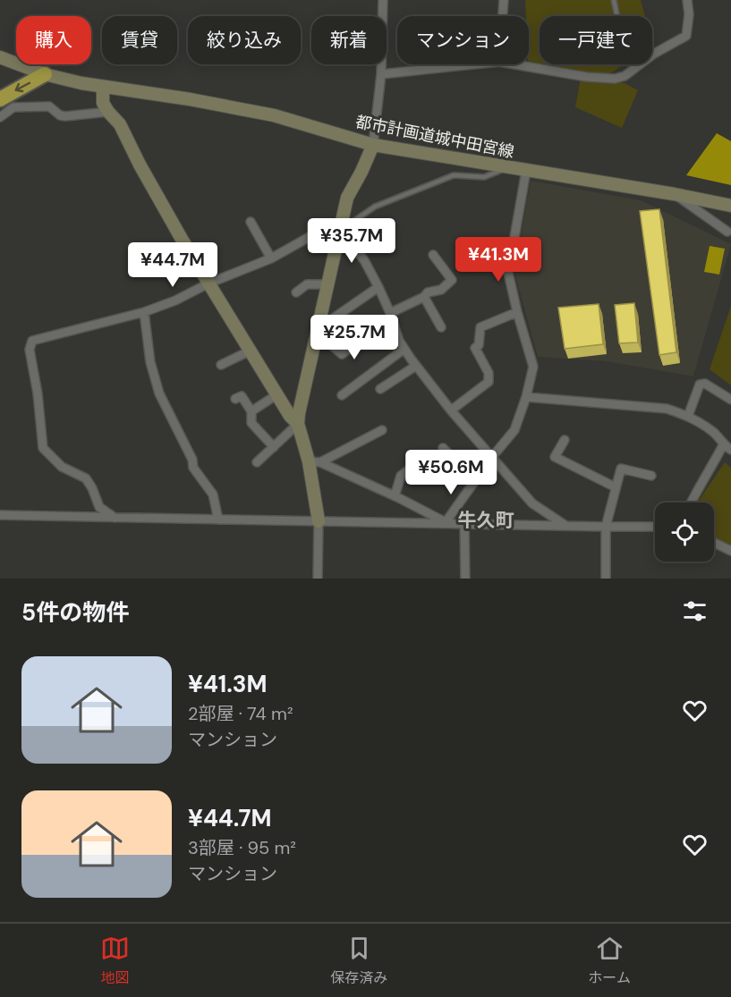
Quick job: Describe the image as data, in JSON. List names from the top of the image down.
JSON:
{
  "streets": {
    "street": ["都市計画道城中田宮線"]
  },
  "districts": ["牛久町"],
  "page": {
    "chip": [
      "購入",
      "賃貸",
      "絞り込み",
      "新着",
      "マンション",
      "一戸建て"
    ],
    "price": [
      "¥35.7M",
      "¥41.3M",
      "¥44.7M",
      "¥25.7M",
      "¥50.6M"
    ],
    "heading": "5件の物件",
    "list": [
      {
        "name": "¥41.3M",
        "note": "2部屋 · 74 m² · マンション"
      },
      {
        "name": "¥44.7M",
        "note": "3部屋 · 95 m² · マンション"
      }
    ],
    "tabs": ["地図", "保存済み", "ホーム"]
  }
}
